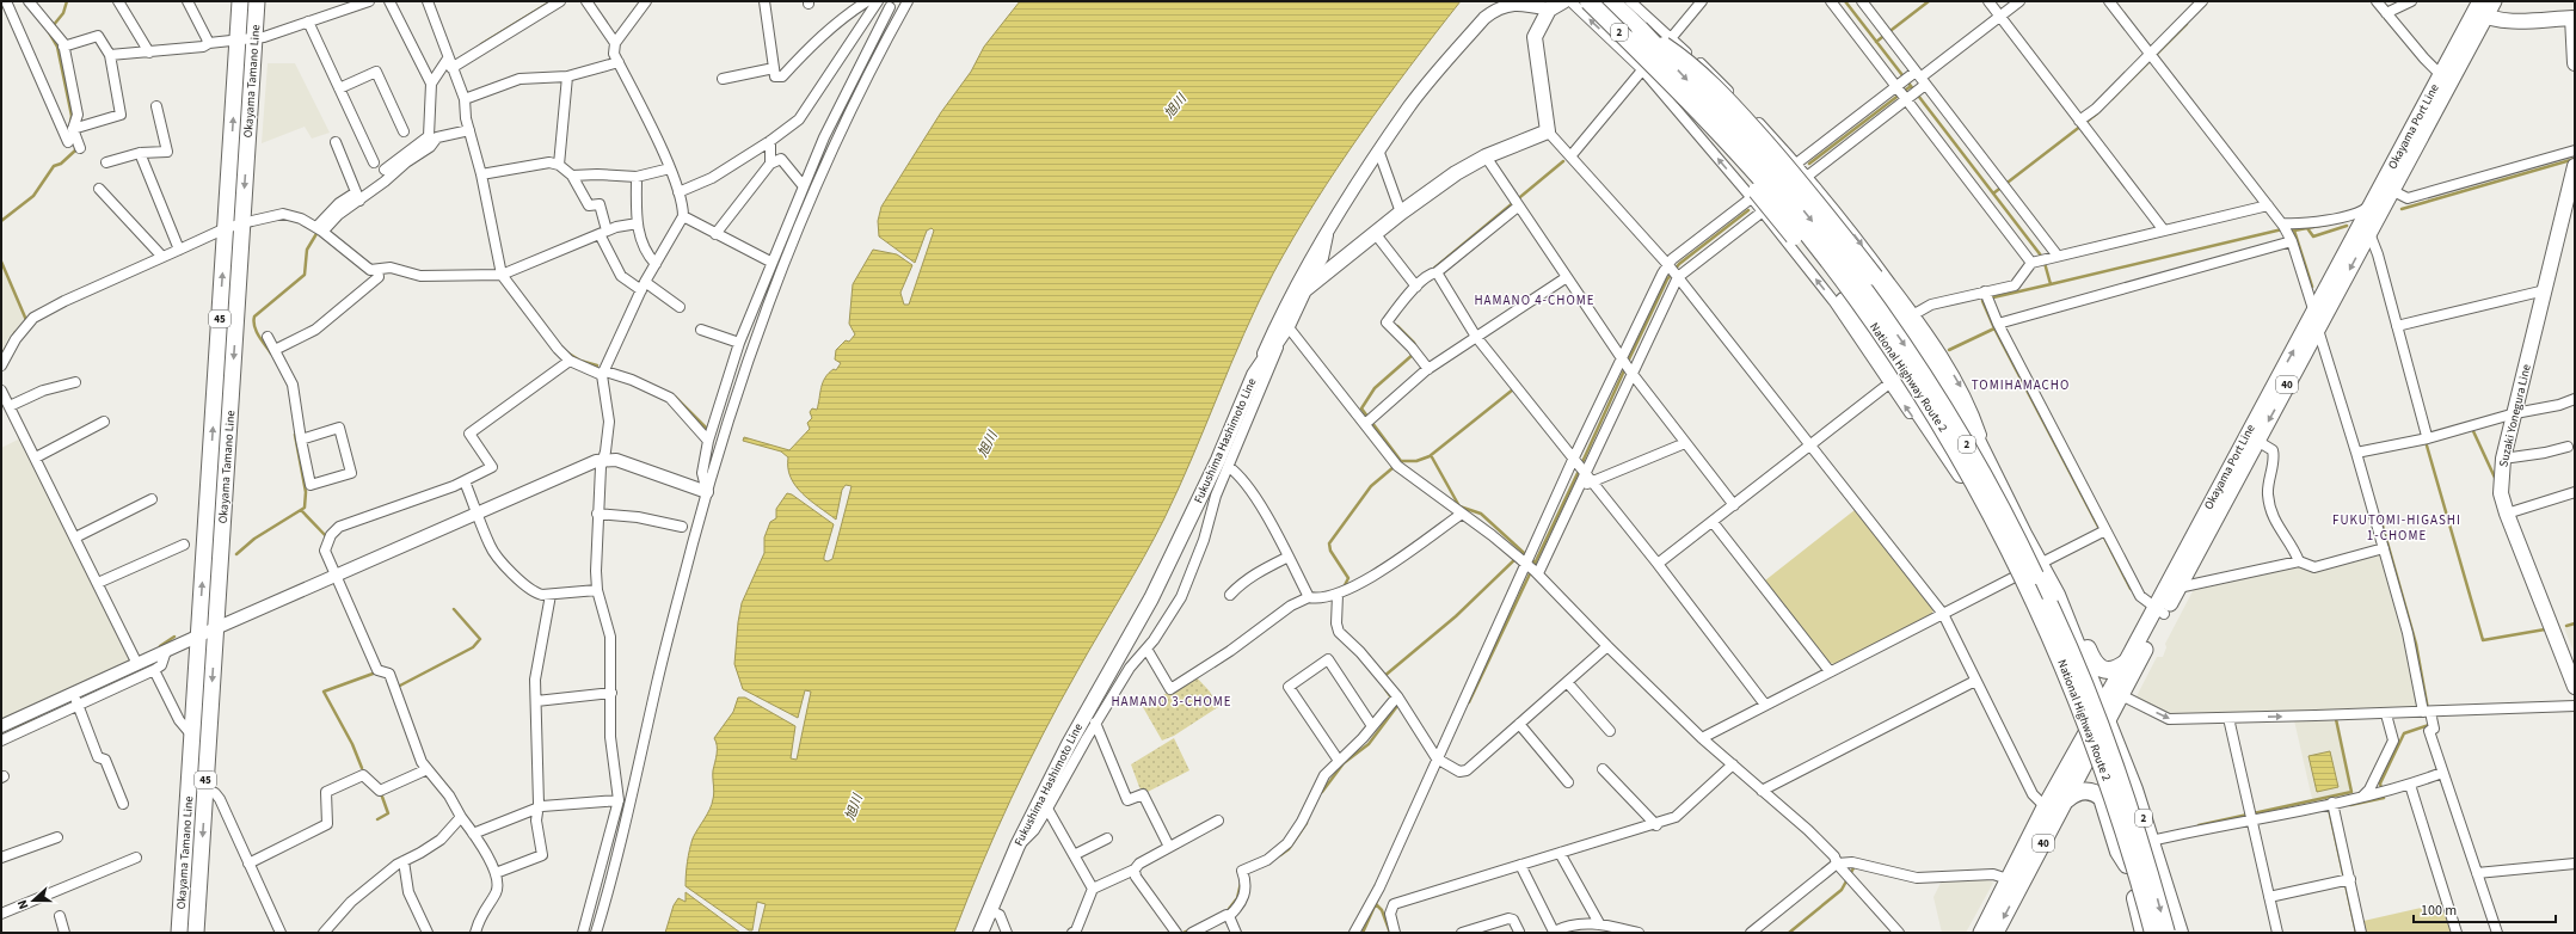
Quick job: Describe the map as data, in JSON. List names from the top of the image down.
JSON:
{
  "streets": {
    "highway": ["2", "National Highway Route 2"],
    "main road": [
      "Okayama Tamano Line",
      "Okayama Port Line",
      "45",
      "40",
      "Suzaki Yonegura Line",
      "Fukushima Hashimoto Line"
    ]
  },
  "crossings": [
    ["2", "Okayama Port Line"]
  ],
  "districts": [
    "HAMANO 4-CHOME",
    "TOMIHAMACHO",
    "FUKUTOMI-HIGASHI 1-CHOME",
    "HAMANO 3-CHOME"
  ],
  "water": ["旭川"],
  "scale_bar": "100 m",
  "north": "left"
}
